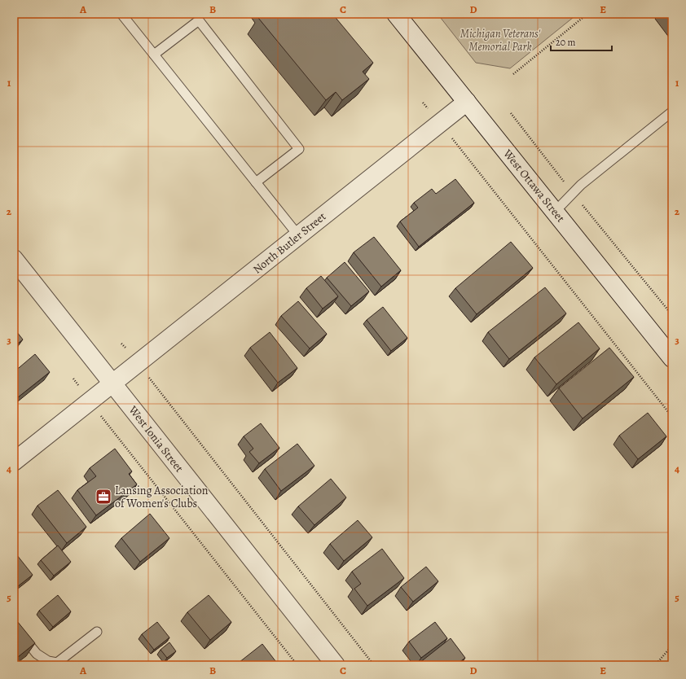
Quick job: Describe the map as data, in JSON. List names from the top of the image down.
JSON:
{
  "streets": {
    "street": ["West Ottawa Street", "North Butler Street", "West Ionia Street"]
  },
  "crossings": [
    ["West Ottawa Street", "North Butler Street"],
    ["North Butler Street", "West Ionia Street"]
  ],
  "parks": ["Michigan Veterans' Memorial Park"],
  "places": {
    "office": ["Lansing Association of Women's Clubs"]
  },
  "scale_bar": "20 m",
  "grid": {
    "columns": [
      "A",
      "B",
      "C",
      "D",
      "E"
    ],
    "rows": [
      "1",
      "2",
      "3",
      "4",
      "5"
    ]
  }
}
